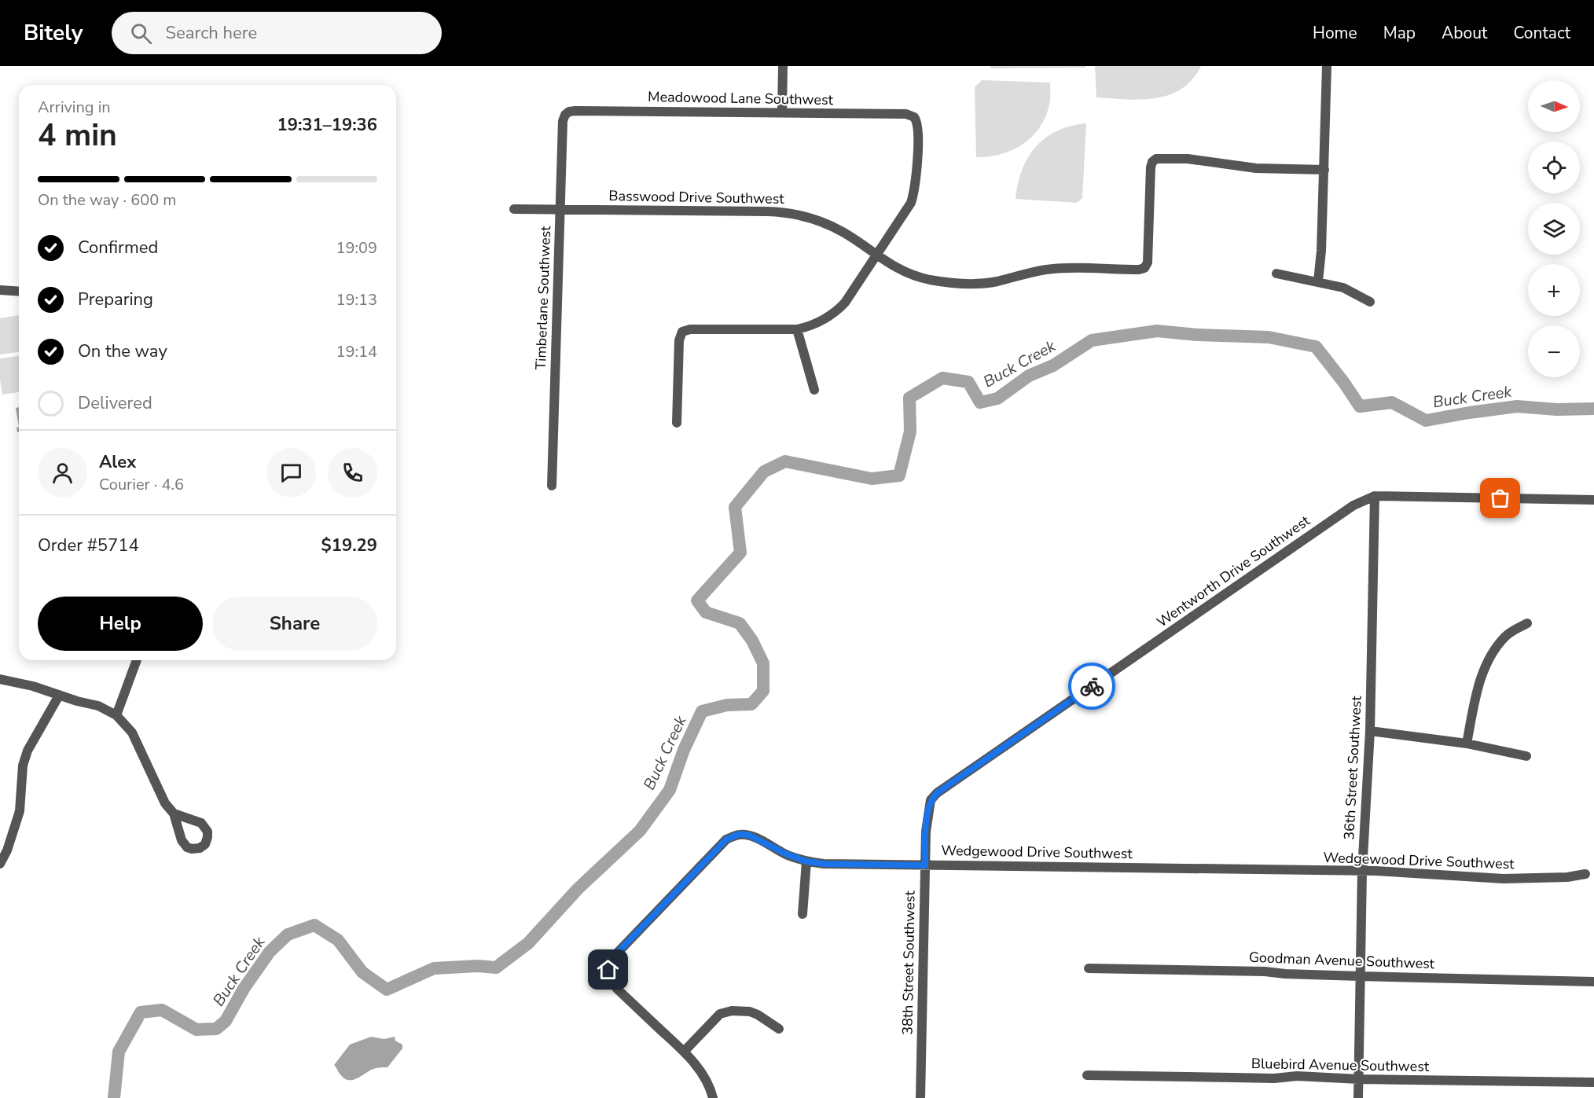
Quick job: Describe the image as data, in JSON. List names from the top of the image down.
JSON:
{
  "streets": {
    "street": [
      "Meadowood Lane Southwest",
      "Basswood Drive Southwest",
      "Timberlane Southwest",
      "Wentworth Drive Southwest",
      "36th Street Southwest",
      "Wedgewood Drive Southwest",
      "Goodman Avenue Southwest",
      "38th Street Southwest",
      "Bluebird Avenue Southwest"
    ]
  },
  "crossings": [
    ["Meadowood Lane Southwest", "Basswood Drive Southwest"],
    ["Meadowood Lane Southwest", "Timberlane Southwest"],
    ["Basswood Drive Southwest", "Timberlane Southwest"],
    ["Wentworth Drive Southwest", "36th Street Southwest"],
    ["Wentworth Drive Southwest", "38th Street Southwest"],
    ["36th Street Southwest", "Wedgewood Drive Southwest"],
    ["36th Street Southwest", "Goodman Avenue Southwest"],
    ["36th Street Southwest", "Bluebird Avenue Southwest"],
    ["Wedgewood Drive Southwest", "38th Street Southwest"]
  ],
  "water": ["Buck Creek"],
  "north": "right",
  "page": {
    "header": "Bitely",
    "search": "Search here",
    "nav": [
      "Home",
      "Map",
      "About",
      "Contact"
    ],
    "map_buttons": ["+", "−"],
    "heading": ["4 min", "Arriving in", "19:31–19:36"],
    "panel": [
      "Alex",
      "Courier · 4.6",
      "Order #5714",
      "$19.29"
    ],
    "bar": "On the way · 600 m",
    "list": [
      ["Confirmed", "19:09"],
      ["Preparing", "19:13"],
      ["On the way", "19:14"],
      "Delivered"
    ],
    "buttons": ["Help", "Share"]
  }
}
